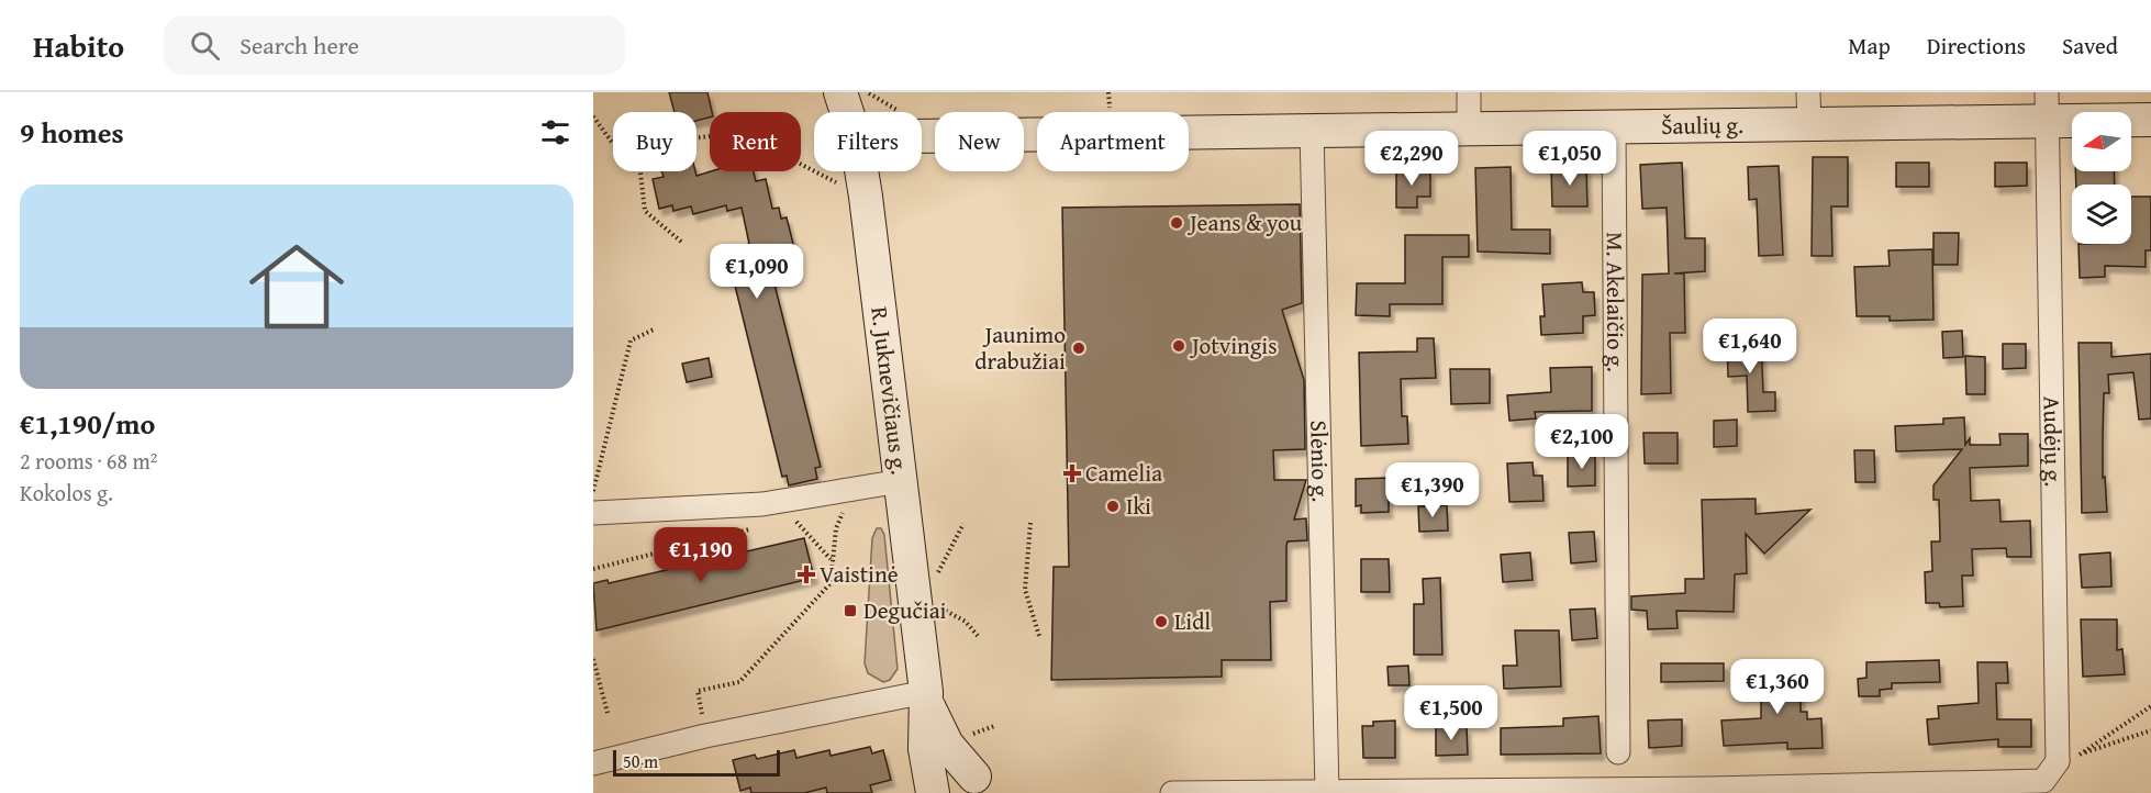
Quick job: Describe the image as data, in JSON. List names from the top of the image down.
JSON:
{
  "streets": {
    "street": [
      "Šaulių g.",
      "M. Akelaičio g.",
      "R. Juknevičiaus g.",
      "Audėjų g.",
      "Slėnio g."
    ]
  },
  "crossings": [
    ["Šaulių g.", "M. Akelaičio g."],
    ["Šaulių g.", "Audėjų g."],
    ["Šaulių g.", "Slėnio g."]
  ],
  "places": {
    "other": [
      "Jeans & you",
      "Jotvingis",
      "Jaunimo drabužiai",
      "Iki",
      "Lidl"
    ],
    "health": ["Camelia", "Vaistinė"],
    "transit": ["Degučiai"]
  },
  "scale_bar": "50 m",
  "north": "left",
  "page": {
    "header": "Habito",
    "search": "Search here",
    "nav": ["Map", "Directions", "Saved"],
    "heading": "9 homes",
    "chip": [
      "Buy",
      "Rent",
      "Filters",
      "New",
      "Apartment"
    ],
    "price": [
      "€2,290",
      "€1,050",
      "€1,090",
      "€1,640",
      "€2,100",
      "€1,390",
      "€1,190",
      "€1,360",
      "€1,500"
    ],
    "list": [
      {
        "name": "€1,190/mo",
        "note": "2 rooms · 68 m² · Kokolos g."
      }
    ],
    "scale": "50 m"
  }
}
